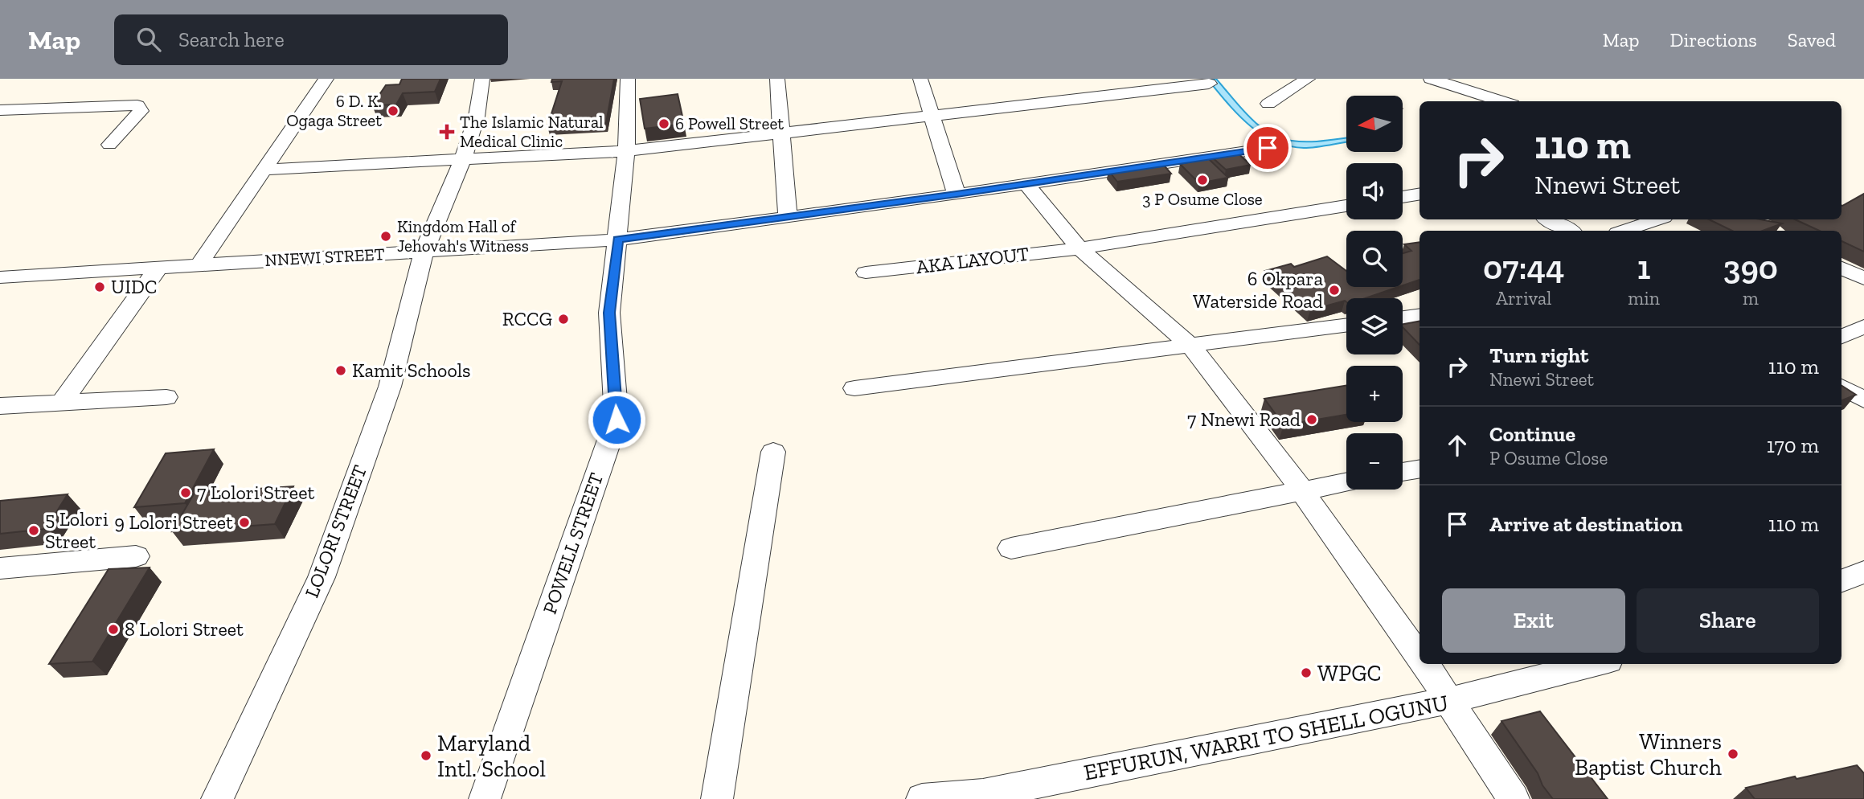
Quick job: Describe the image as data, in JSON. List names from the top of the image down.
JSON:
{
  "streets": {
    "street": [
      "NNEWI STREET",
      "AKA LAYOUT",
      "LOLORI STREET",
      "POWELL STREET",
      "EFFURUN, WARRI TO SHELL OGUNU"
    ]
  },
  "crossings": [
    ["NNEWI STREET", "LOLORI STREET"],
    ["NNEWI STREET", "POWELL STREET"]
  ],
  "places": {
    "other": [
      "6 D. K. Ogaga Street",
      "6 Powell Street",
      "3 P Osume Close",
      "Kingdom Hall of Jehovah's Witness",
      "UIDC",
      "6 Okpara Waterside Road",
      "RCCG",
      "Kamit Schools",
      "7 Nnewi Road",
      "7 Lolori Street",
      "9 Lolori Street",
      "5 Lolori Street",
      "8 Lolori Street",
      "WPGC",
      "Winners Baptist Church",
      "Maryland Intl. School"
    ],
    "health": ["The Islamic Natural Medical Clinic"]
  },
  "north": "left",
  "page": {
    "header": "Map",
    "search": "Search here",
    "nav": ["Map", "Directions", "Saved"],
    "map_buttons": ["+", "−"],
    "turn": ["110 m", "Nnewi Street"],
    "eta": [
      "07:44",
      "Arrival",
      "1",
      "min",
      "390",
      "m"
    ],
    "list": [
      {
        "name": "Turn right",
        "note": "Nnewi Street",
        "value": "110 m"
      },
      {
        "name": "Continue",
        "note": "P Osume Close",
        "value": "170 m"
      },
      {
        "name": "Arrive at destination",
        "value": "110 m"
      }
    ],
    "buttons": ["Exit", "Share"]
  }
}
